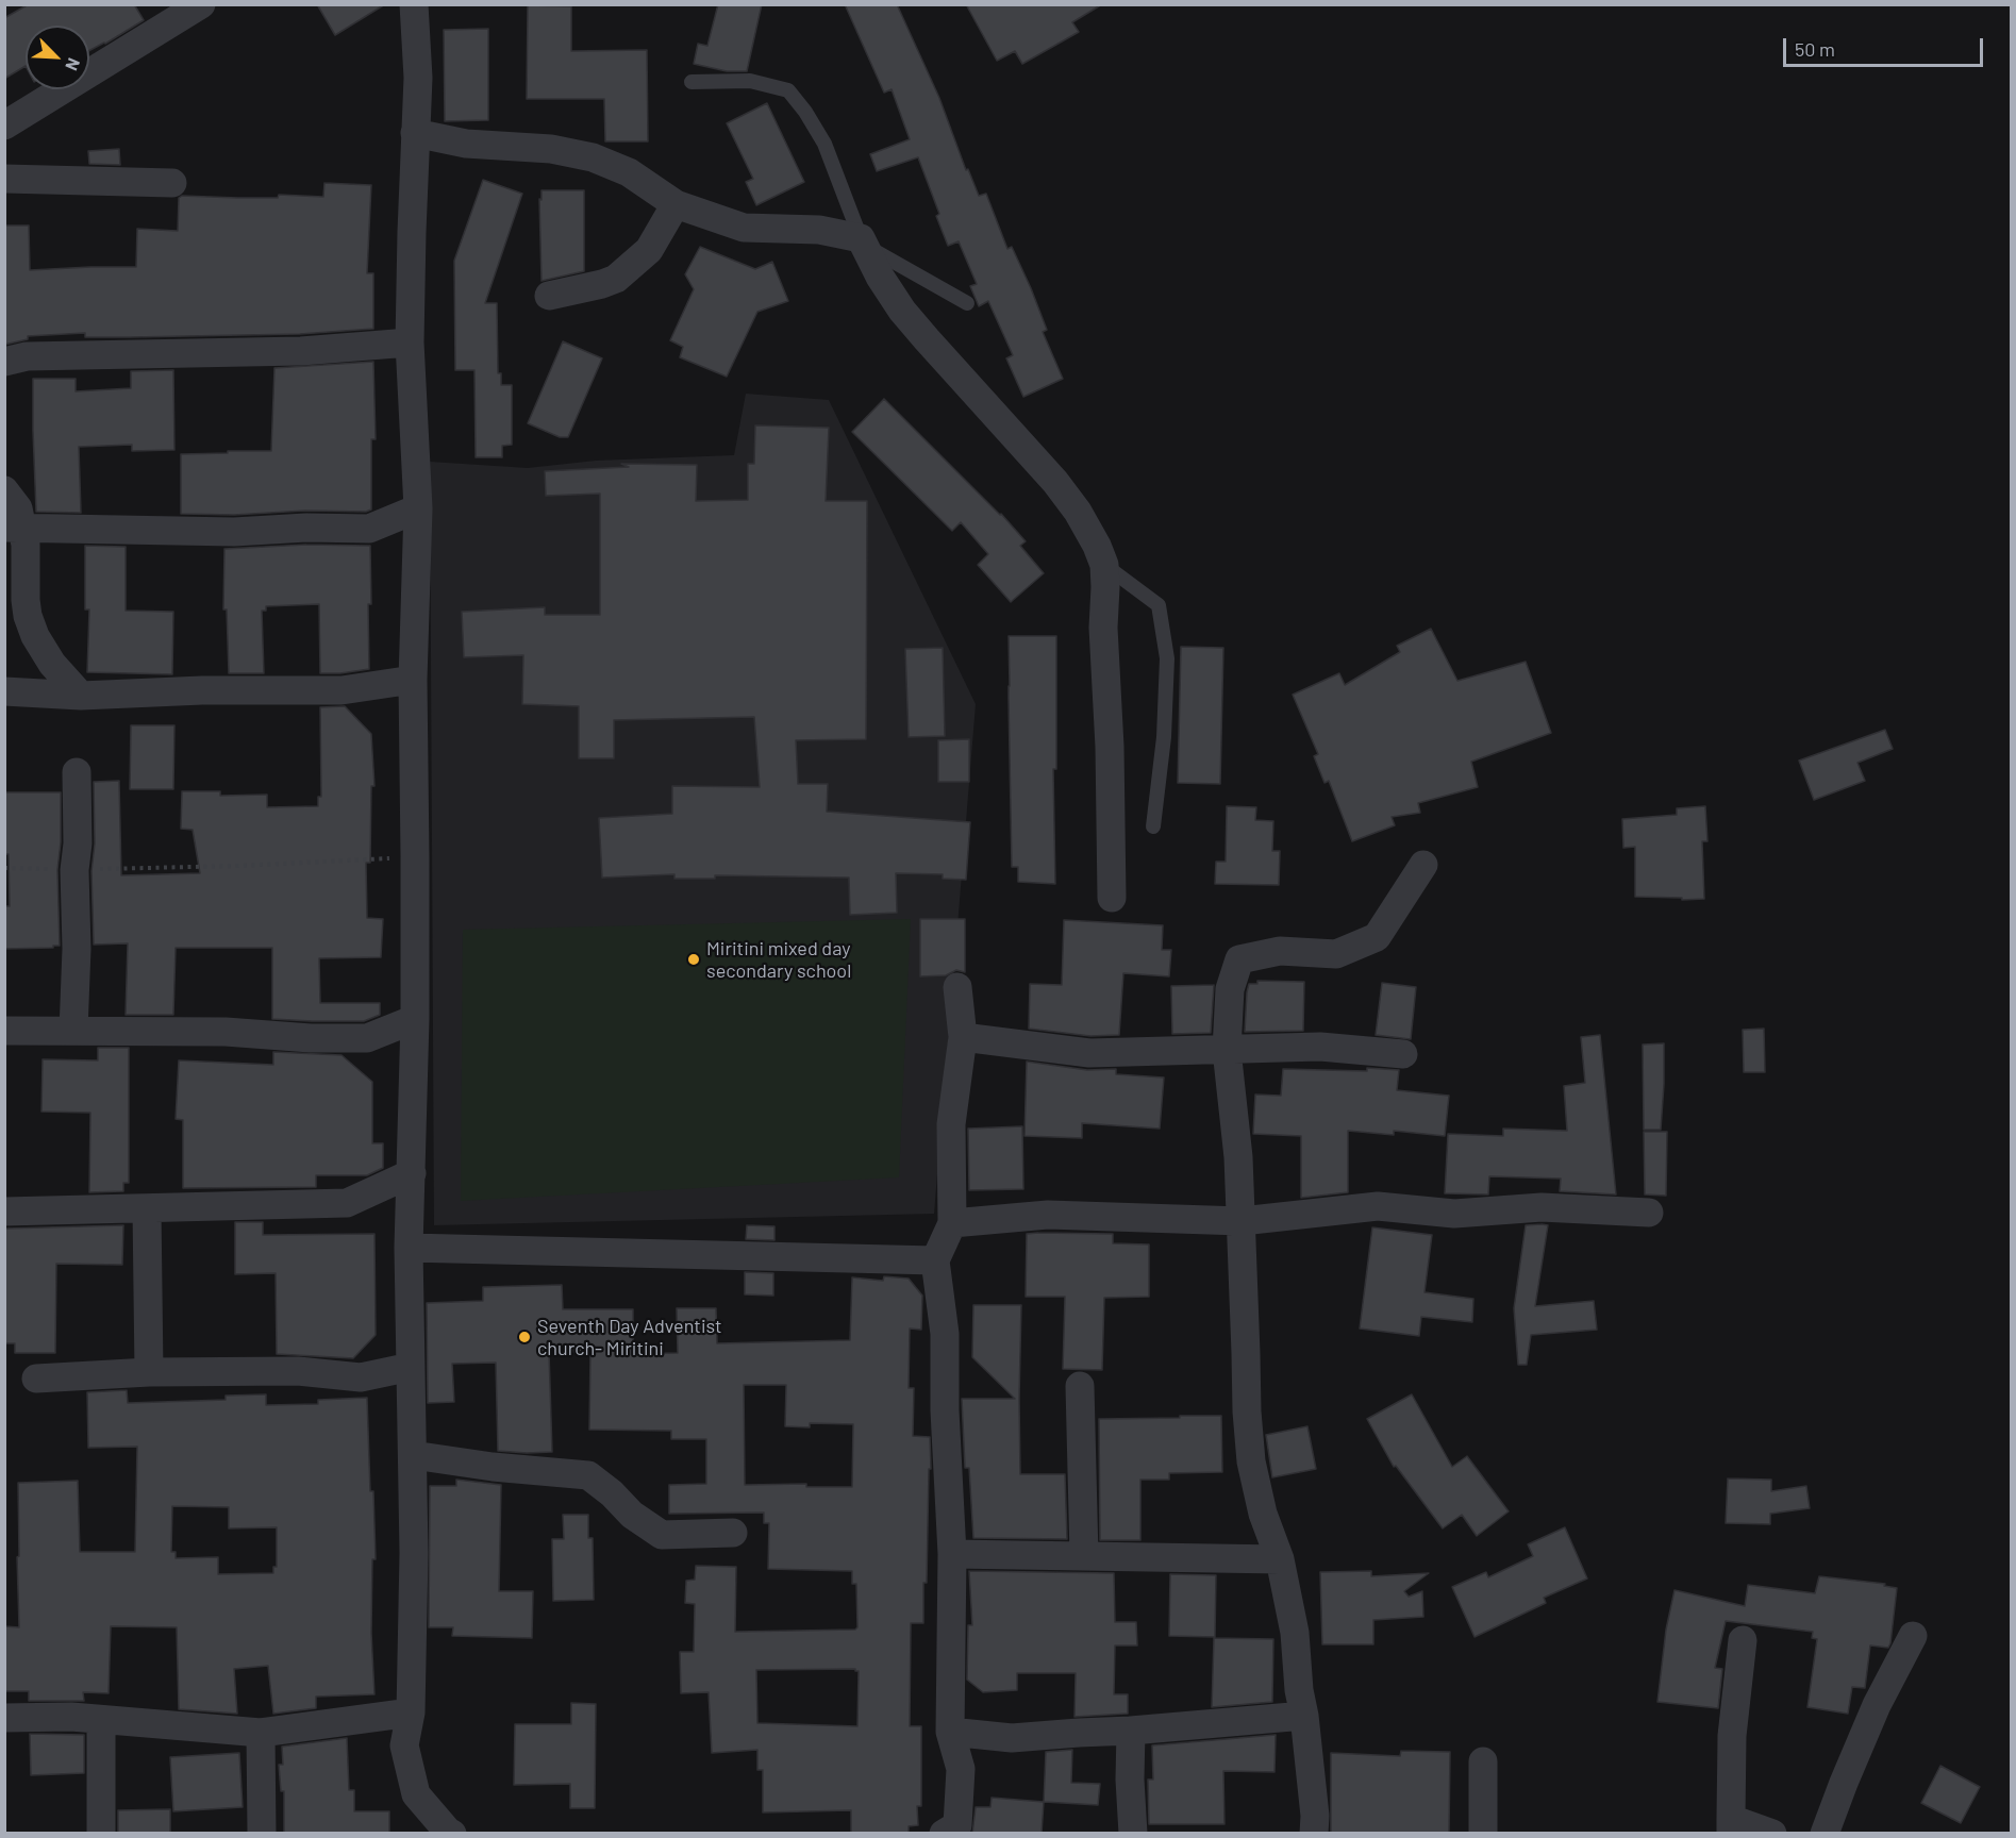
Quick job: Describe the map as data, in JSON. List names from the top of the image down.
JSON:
{
  "places": ["Miritini mixed day secondary school", "Seventh Day Adventist church- Miritini"],
  "scale_bar": "50 m",
  "north": "bottom right"
}
